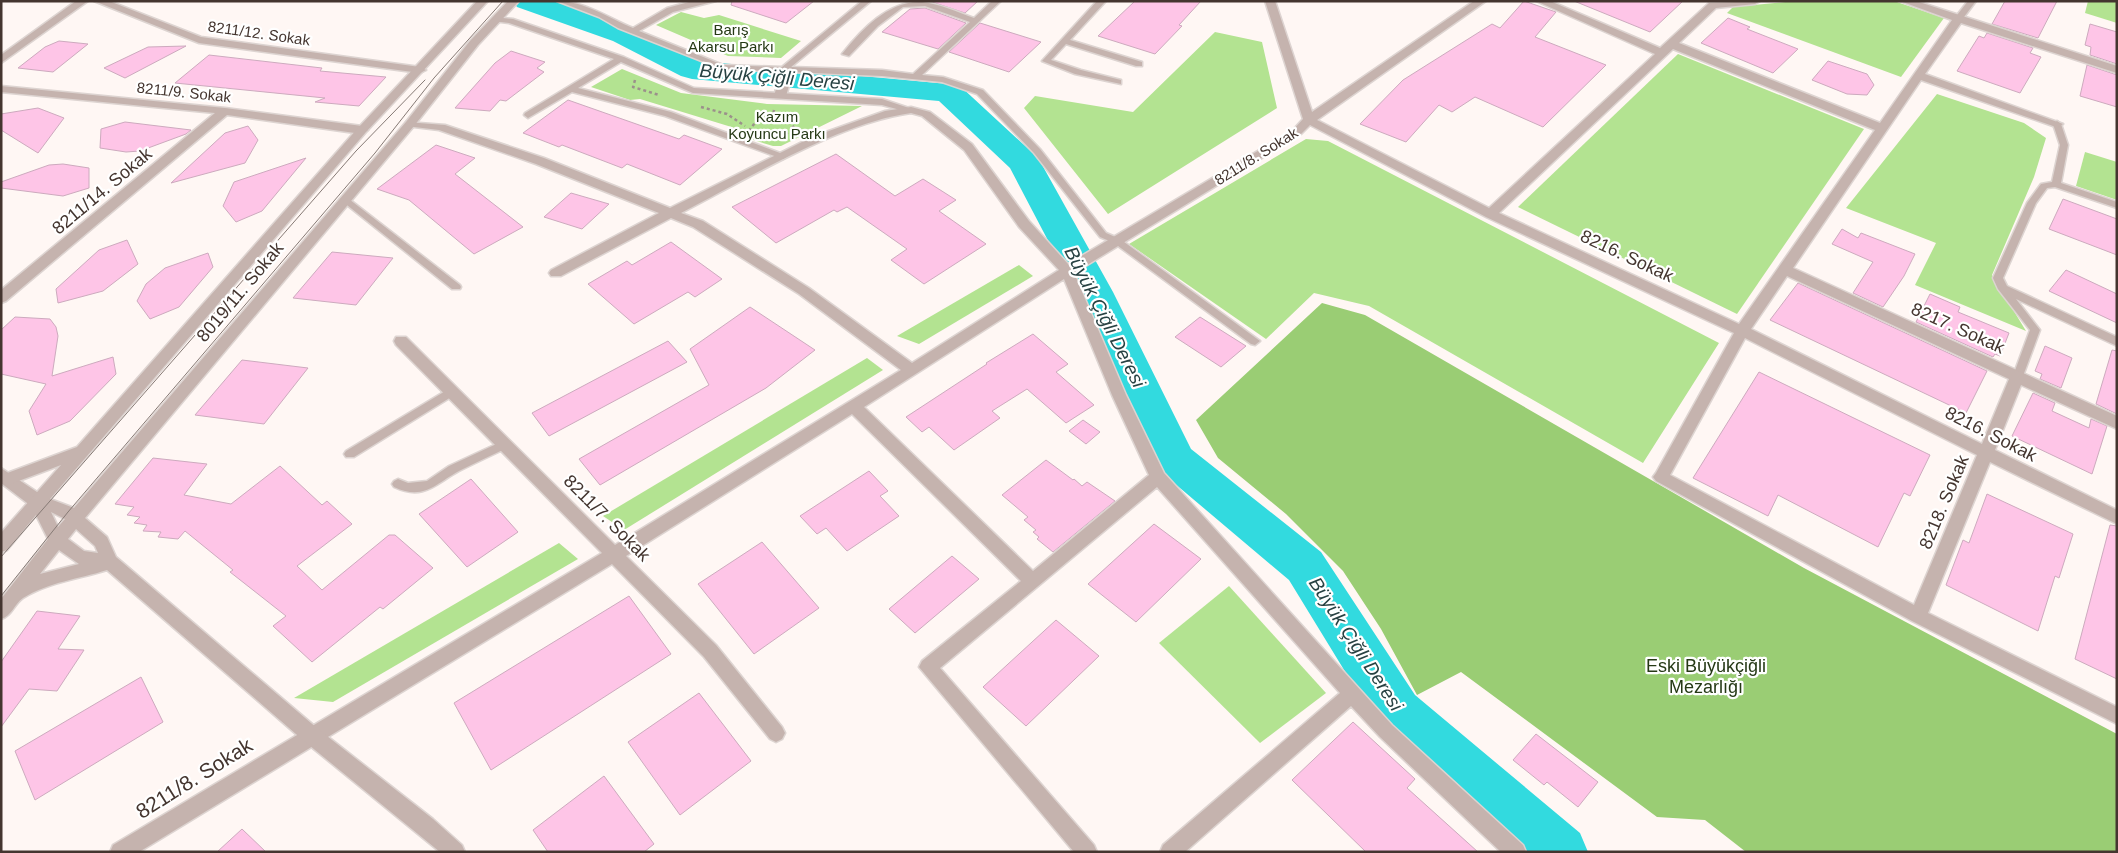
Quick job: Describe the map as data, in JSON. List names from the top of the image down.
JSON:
{
  "streets": {
    "street": [
      "8211/12. Sokak",
      "8211/9. Sokak",
      "8211/8. Sokak",
      "8211/14. Sokak",
      "8216. Sokak",
      "8019/11. Sokak",
      "8217. Sokak",
      "8218. Sokak",
      "8211/7. Sokak"
    ]
  },
  "crossings": [
    ["8211/12. Sokak", "8019/11. Sokak"],
    ["8211/9. Sokak", "8211/14. Sokak"],
    ["8211/9. Sokak", "8019/11. Sokak"],
    ["8211/8. Sokak", "8216. Sokak"],
    ["8211/8. Sokak", "8211/7. Sokak"],
    ["8216. Sokak", "8218. Sokak"],
    ["8217. Sokak", "8218. Sokak"]
  ],
  "water": ["Büyük Çiğli Deresi"],
  "parks": ["Barış Akarsu Parkı", "Kazım Koyuncu Parkı", "Eski Büyükçiğli Mezarlığı"]
}
